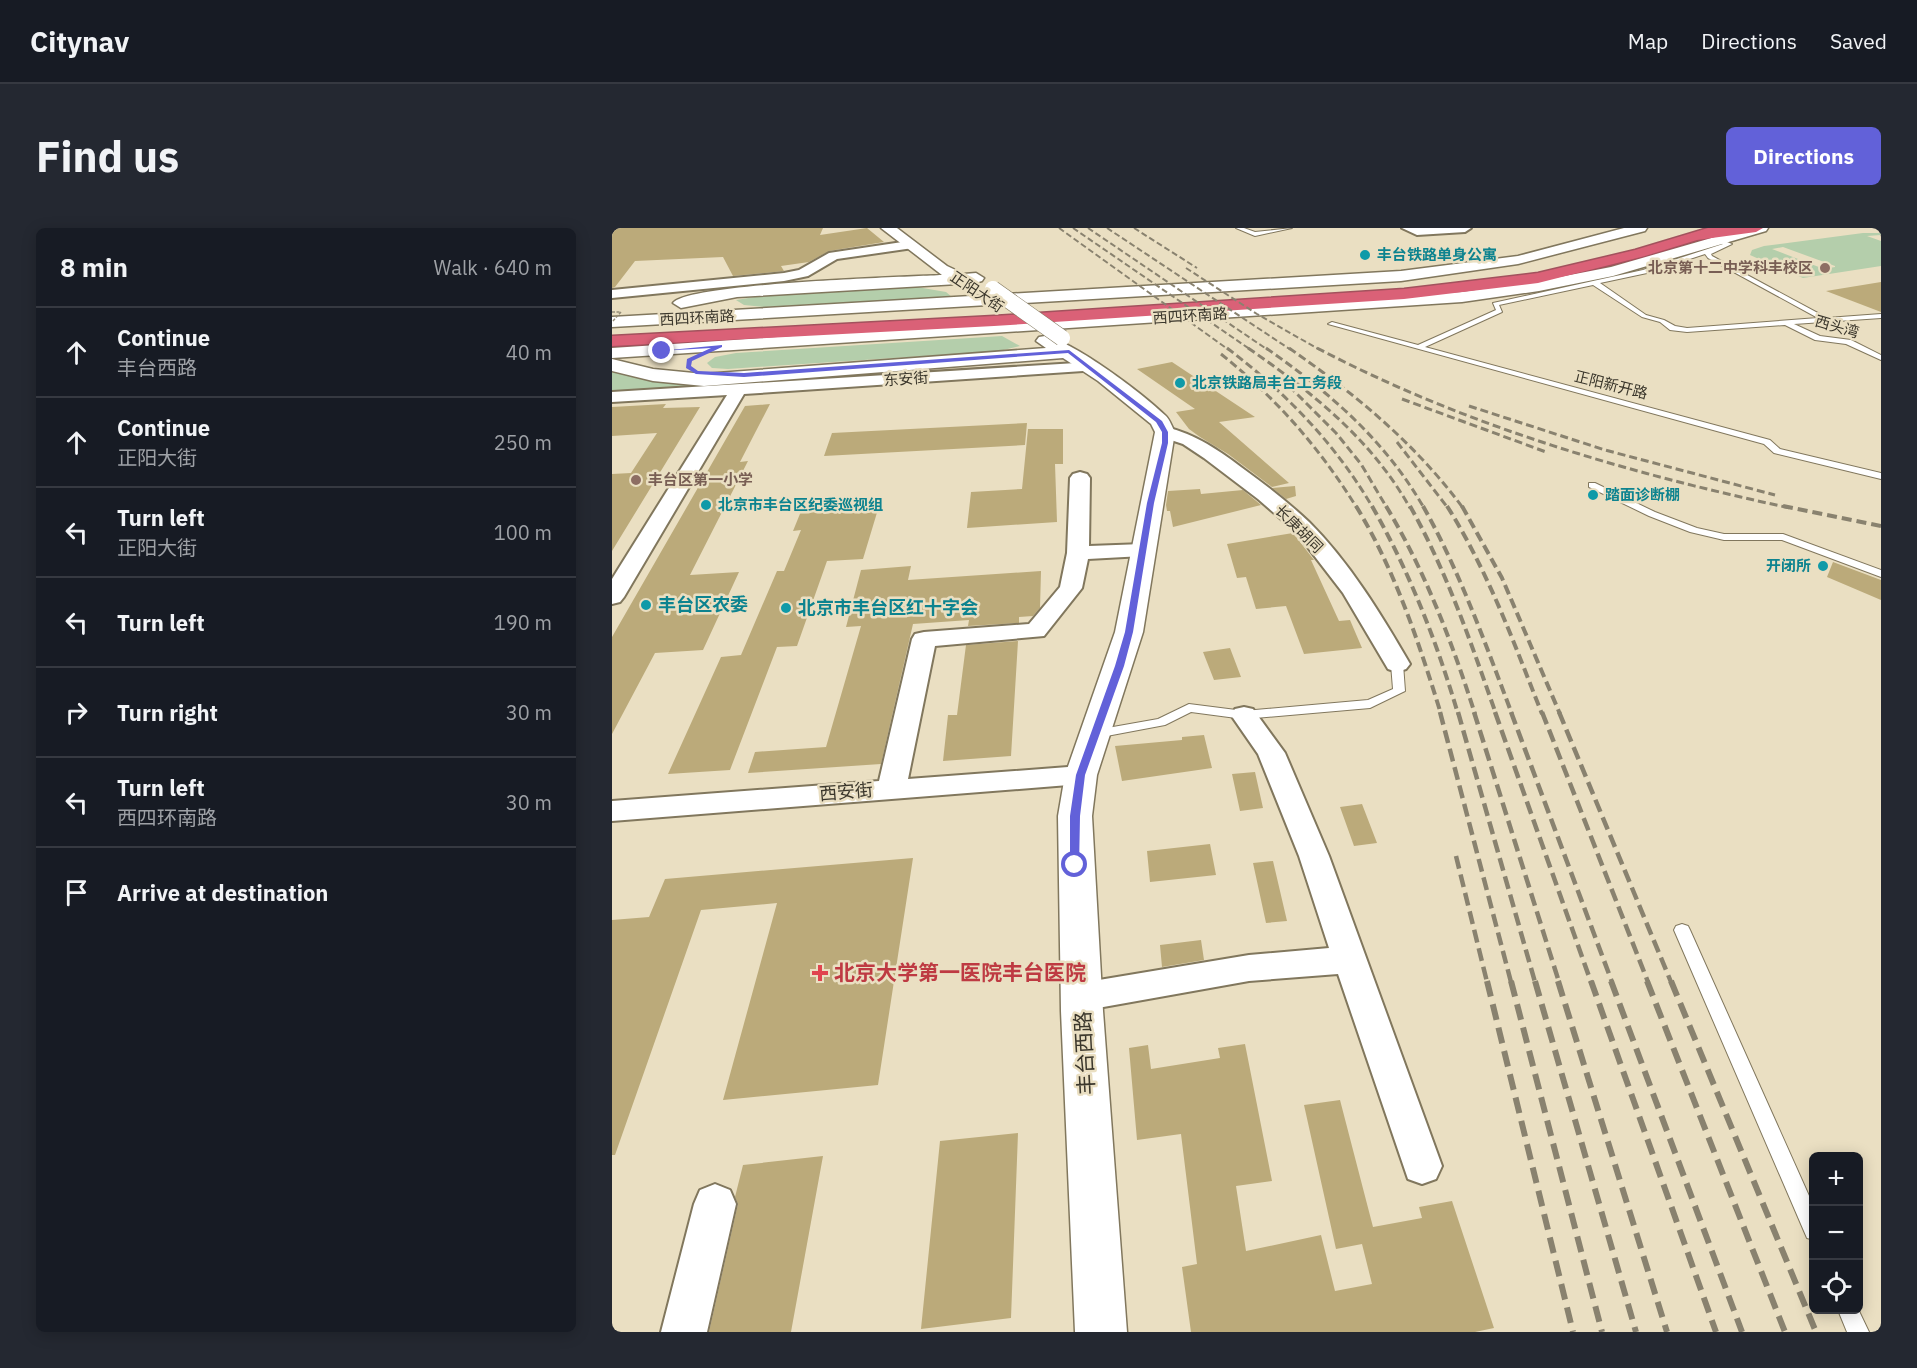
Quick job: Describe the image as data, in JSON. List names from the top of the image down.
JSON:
{
  "streets": {
    "highway": ["西四环南路"],
    "main road": ["正阳大街", "丰台西路"],
    "street": ["东安街", "长庚胡同", "西安街"],
    "lane": ["西头湾", "正阳新开路"]
  },
  "crossings": [
    ["正阳大街", "东安街"],
    ["正阳大街", "长庚胡同"],
    ["西安街", "丰台西路"]
  ],
  "places": {
    "other": [
      "丰台铁路单身公寓",
      "北京第十二中学科丰校区",
      "北京铁路局丰台工务段",
      "丰台区第一小学",
      "踏面诊断棚",
      "北京市丰台区纪委巡视组",
      "开闭所",
      "丰台区农委",
      "北京市丰台区红十字会"
    ],
    "health": ["北京大学第一医院丰台医院"]
  },
  "page": {
    "header": "Citynav",
    "nav": ["Map", "Directions", "Saved"],
    "buttons": "Directions",
    "title": "Find us",
    "heading": ["8 min", "Walk · 640 m"],
    "list": [
      ["Continue", "丰台西路", "40 m"],
      ["Continue", "正阳大街", "250 m"],
      ["Turn left", "正阳大街", "100 m"],
      ["Turn left", "190 m"],
      ["Turn right", "30 m"],
      ["Turn left", "西四环南路", "30 m"],
      "Arrive at destination"
    ],
    "map_buttons": ["+", "−"]
  }
}
